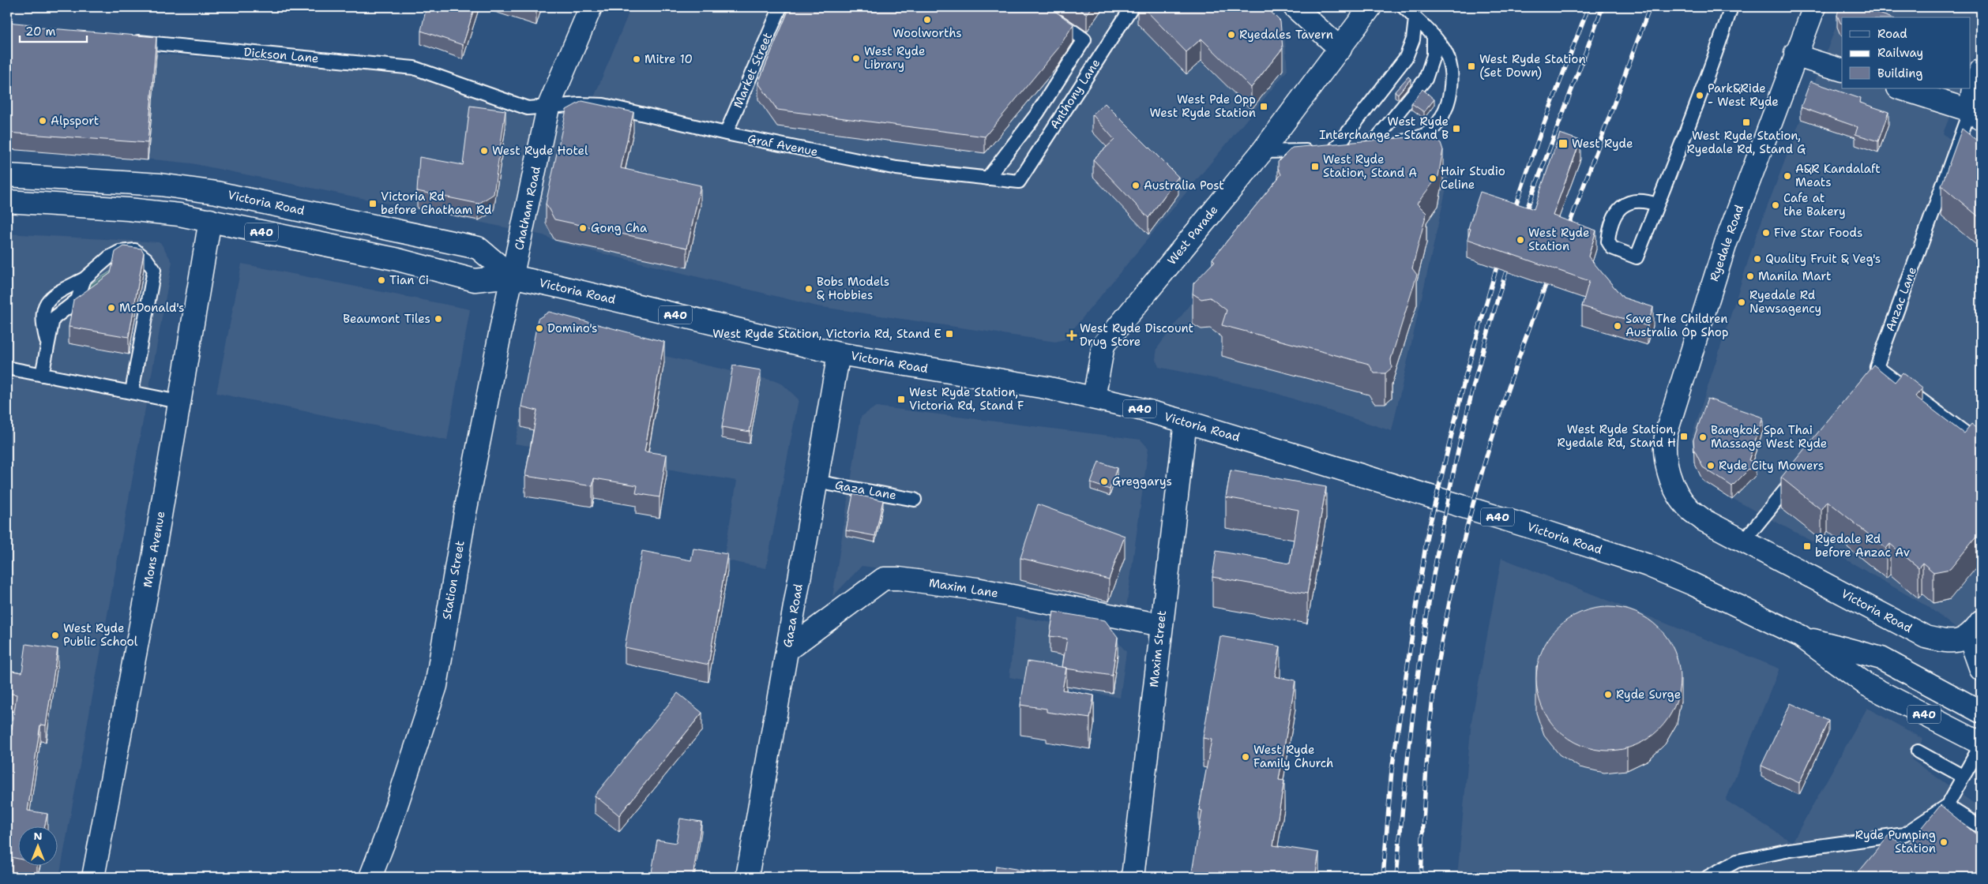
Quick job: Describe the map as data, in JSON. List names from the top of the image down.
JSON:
{
  "streets": {
    "main road": [
      "Victoria Road",
      "Chatham Road",
      "A40",
      "West Parade",
      "Ryedale Road",
      "Mons Avenue",
      "Station Street",
      "Maxim Lane",
      "Gaza Road",
      "Maxim Street"
    ],
    "lane": [
      "Dickson Lane",
      "Market Street",
      "Anthony Lane",
      "Graf Avenue",
      "Anzac Lane",
      "Gaza Lane"
    ]
  },
  "crossings": [
    ["Dickson Lane", "Graf Avenue"],
    ["Dickson Lane", "Chatham Road"],
    ["Market Street", "Graf Avenue"],
    ["Anthony Lane", "Graf Avenue"],
    ["Graf Avenue", "Chatham Road"],
    ["Victoria Road", "Chatham Road"],
    ["Victoria Road", "West Parade"],
    ["Victoria Road", "Ryedale Road"],
    ["Victoria Road", "Mons Avenue"],
    ["Victoria Road", "Station Street"],
    ["Victoria Road", "Gaza Road"],
    ["Victoria Road", "Maxim Street"],
    ["Chatham Road", "Station Street"],
    ["Gaza Lane", "Gaza Road"],
    ["Maxim Lane", "Gaza Road"],
    ["Maxim Lane", "Maxim Street"]
  ],
  "places": {
    "other": [
      "Woolworths",
      "Ryedales Tavern",
      "West Ryde Library",
      "Mitre 10",
      "Park&Ride - West Ryde",
      "Alpsport",
      "West Ryde Hotel",
      "A&R Kandalaft Meats",
      "Hair Studio Celine",
      "Australia Post",
      "Cafe at the Bakery",
      "Gong Cha",
      "Five Star Foods",
      "West Ryde Station",
      "Quality Fruit & Veg's",
      "Manila Mart",
      "Tian Ci",
      "Bobs Models & Hobbies",
      "Ryedale Rd Newsagency",
      "McDonald's",
      "Beaumont Tiles",
      "Save The Children Australia Op Shop",
      "Domino's",
      "Bangkok Spa Thai Massage West Ryde",
      "Ryde City Mowers",
      "Greggarys",
      "West Ryde Public School",
      "Ryde Surge",
      "West Ryde Family Church",
      "Ryde Pumping Station"
    ],
    "transit": [
      "West Ryde Station (Set Down)",
      "West Pde Opp West Ryde Station",
      "West Ryde Station, Ryedale Rd, Stand G",
      "West Ryde Interchange - Stand B",
      "West Ryde",
      "West Ryde Station, Stand A",
      "Victoria Rd before Chatham Rd",
      "West Ryde Station, Victoria Rd, Stand E",
      "West Ryde Station, Victoria Rd, Stand F",
      "West Ryde Station, Ryedale Rd, Stand H",
      "Ryedale Rd before Anzac Av"
    ],
    "health": ["West Ryde Discount Drug Store"]
  },
  "legend": ["Road", "Railway", "Building"],
  "scale_bar": "20 m",
  "north": "top"
}
